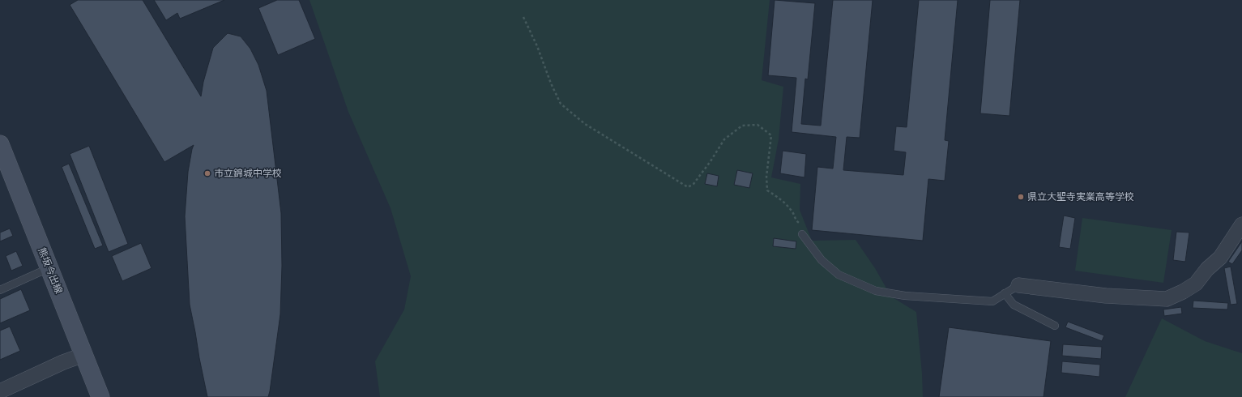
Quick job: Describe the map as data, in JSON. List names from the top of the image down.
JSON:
{
  "streets": {
    "main road": ["熊坂今出線"]
  },
  "places": ["市立錦城中学校", "県立大聖寺実業高等学校"]
}
